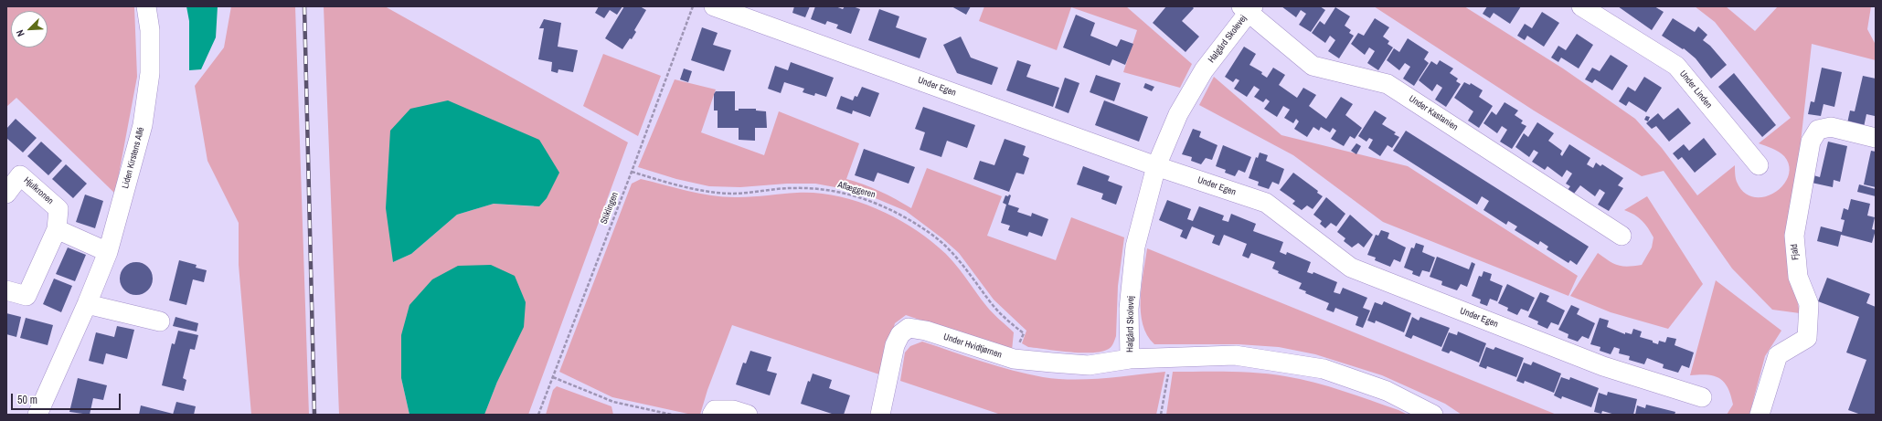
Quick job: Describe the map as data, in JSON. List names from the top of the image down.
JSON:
{
  "streets": {
    "street": [
      "Halgård Skolevej",
      "Under Egen",
      "Under Linden",
      "Under Kastanien",
      "Liden Kirstens Allé",
      "Hjulkronen",
      "Fjald",
      "Under Hvidtjørnen"
    ],
    "path": ["Aflæggeren", "Stiklingen"]
  },
  "crossings": [
    ["Halgård Skolevej", "Under Egen"],
    ["Halgård Skolevej", "Under Kastanien"],
    ["Halgård Skolevej", "Under Hvidtjørnen"],
    ["Aflæggeren", "Stiklingen"],
    ["Aflæggeren", "Under Hvidtjørnen"]
  ],
  "scale_bar": "50 m",
  "north": "bottom left"
}
